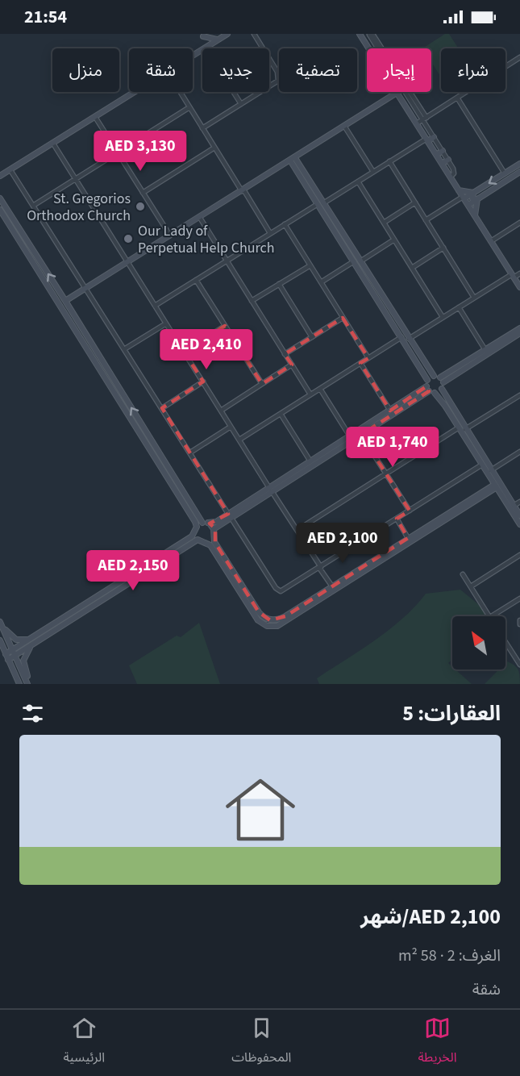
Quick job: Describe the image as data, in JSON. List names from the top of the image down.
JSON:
{
  "places": ["St. Gregorios Orthodox Church", "Our Lady of Perpetual Help Church"],
  "north": "top left",
  "page": {
    "status": "21:54",
    "chip": [
      "شراء",
      "إيجار",
      "تصفية",
      "جديد",
      "شقة",
      "منزل"
    ],
    "price": [
      "AED 3,130",
      "AED 2,410",
      "AED 1,740",
      "AED 2,100",
      "AED 2,150"
    ],
    "heading": "العقارات: 5",
    "list": [
      {
        "name": "AED 2,100/شهر",
        "note": "الغرف: 2 · 58 m² · شقة"
      }
    ],
    "tabs": ["الخريطة", "المحفوظات", "الرئيسية"]
  }
}
